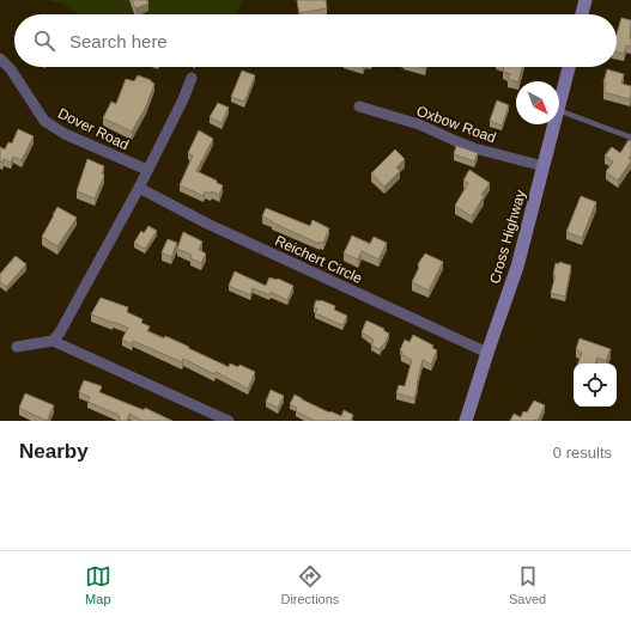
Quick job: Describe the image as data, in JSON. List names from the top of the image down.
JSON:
{
  "streets": {
    "main road": ["Cross Highway"],
    "street": ["Oxbow Road", "Dover Road", "Reichert Circle"]
  },
  "crossings": [
    ["Oxbow Road", "Cross Highway"],
    ["Cross Highway", "Reichert Circle"]
  ],
  "north": "bottom right",
  "page": {
    "search": "Search here",
    "heading": ["Nearby", "0 results"],
    "nav": ["Map", "Directions", "Saved"]
  }
}
